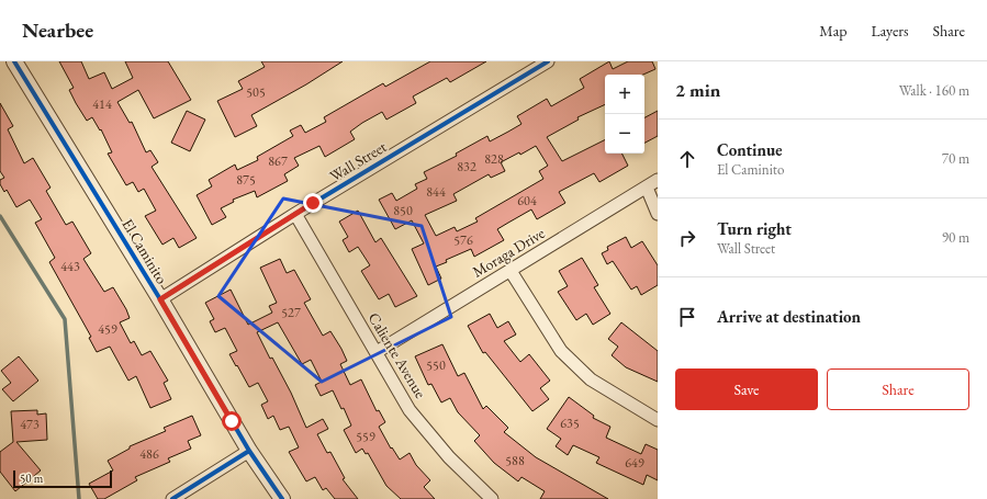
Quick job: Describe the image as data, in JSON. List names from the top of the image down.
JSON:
{
  "streets": {
    "street": [
      "Wall Street",
      "El Caminito",
      "Moraga Drive",
      "Caliente Avenue"
    ]
  },
  "crossings": [
    ["Wall Street", "El Caminito"],
    ["Wall Street", "Caliente Avenue"],
    ["Moraga Drive", "Caliente Avenue"]
  ],
  "house_numbers": [
    "505",
    "414",
    "828",
    "867",
    "832",
    "875",
    "844",
    "604",
    "850",
    "576",
    "443",
    "527",
    "459",
    "550",
    "635",
    "473",
    "559",
    "486",
    "588",
    "649"
  ],
  "scale_bar": "50 m",
  "page": {
    "header": "Nearbee",
    "nav": ["Map", "Layers", "Share"],
    "heading": ["2 min", "Walk · 160 m"],
    "map_buttons": ["+", "−"],
    "list": [
      ["Continue", "El Caminito", "70 m"],
      ["Turn right", "Wall Street", "90 m"],
      "Arrive at destination"
    ],
    "buttons": ["Save", "Share"],
    "scale": "50 m"
  }
}
